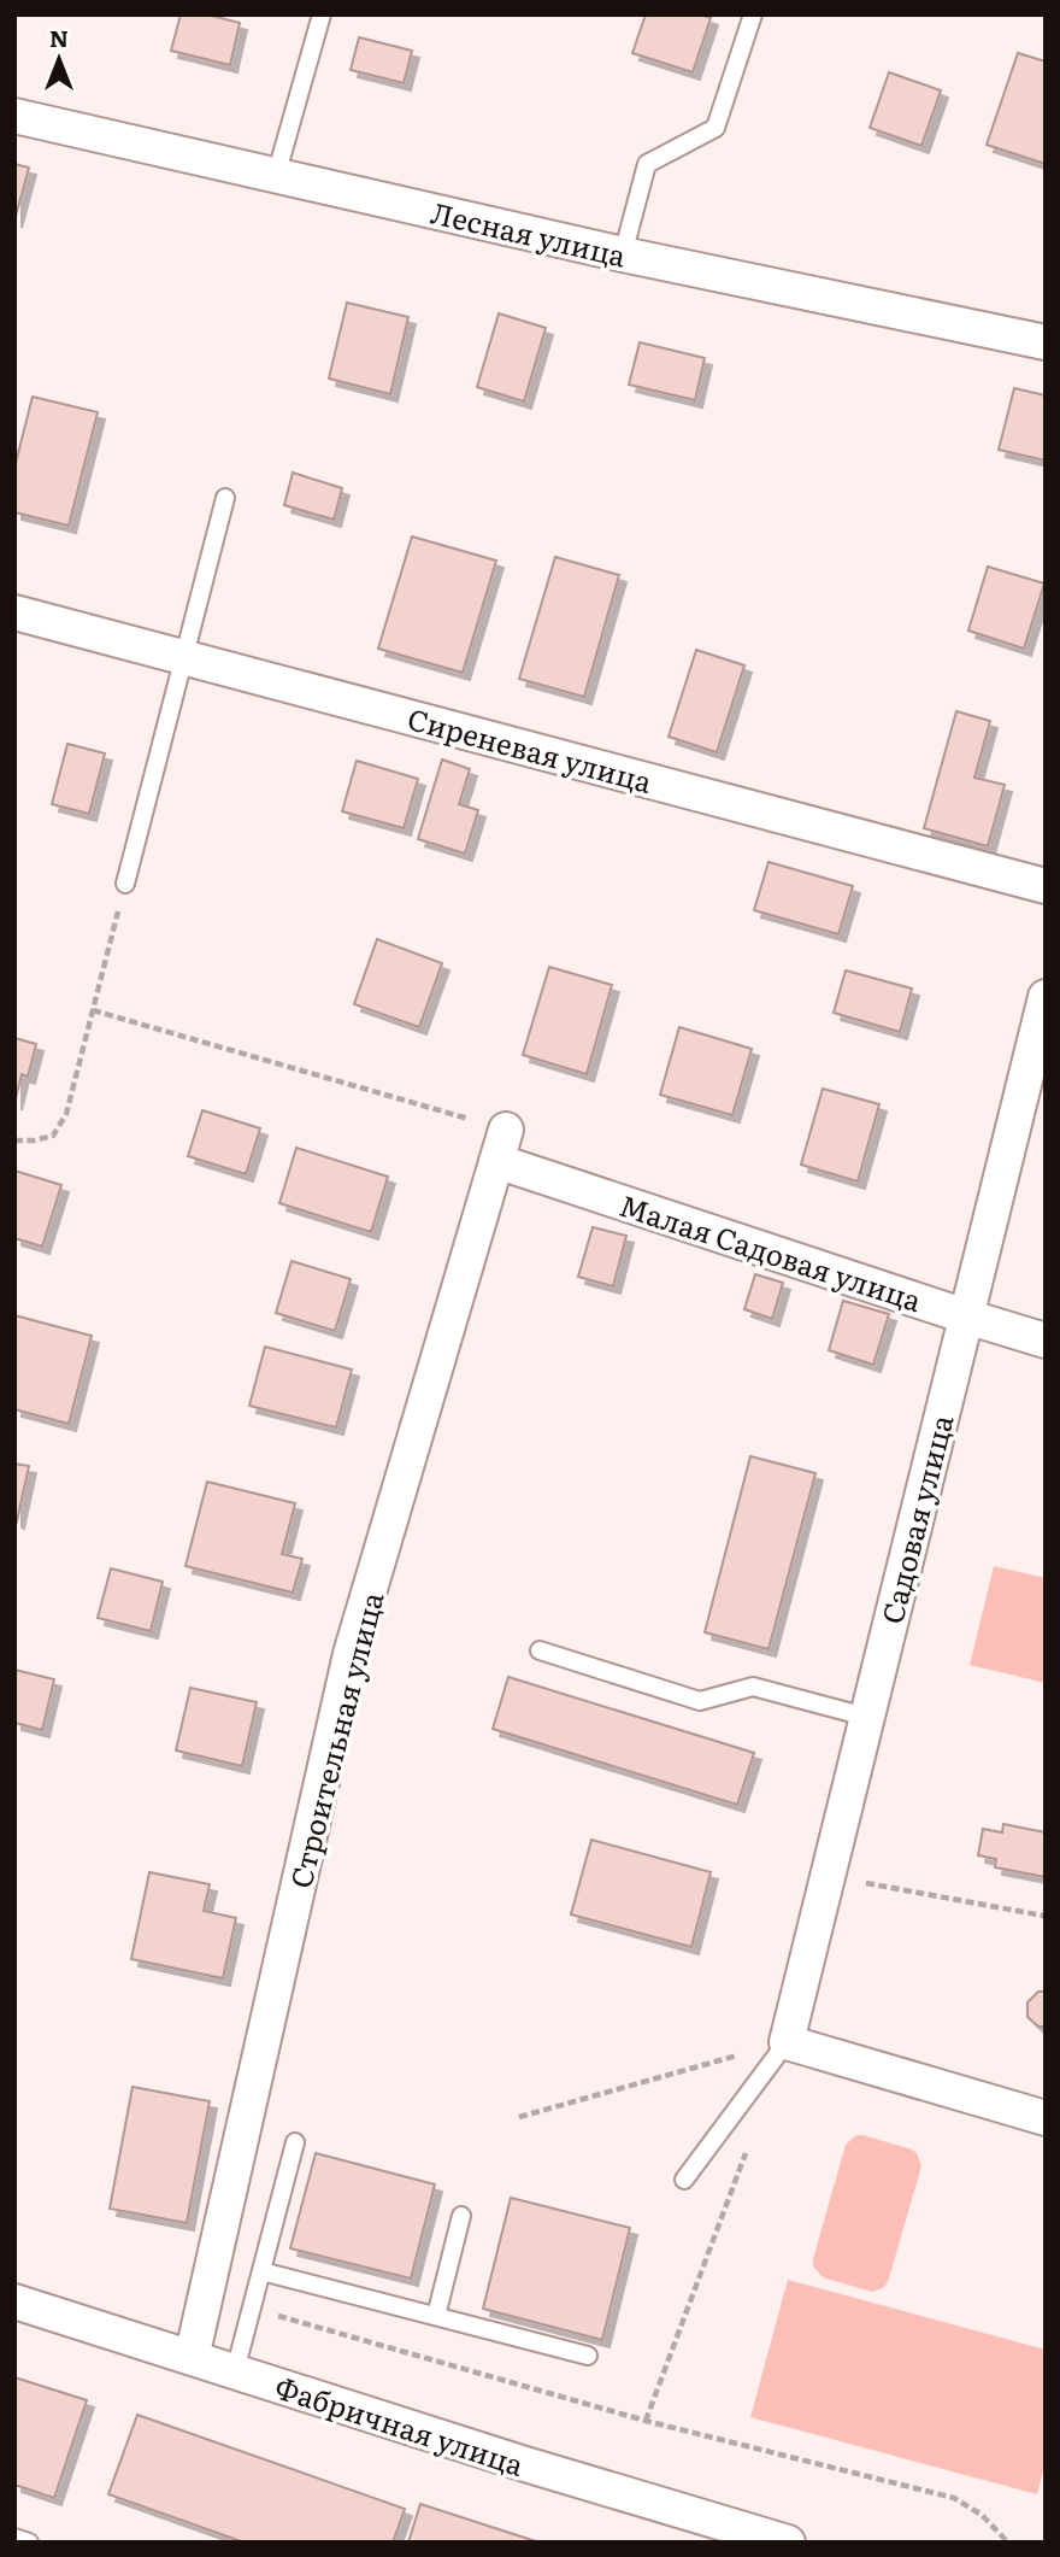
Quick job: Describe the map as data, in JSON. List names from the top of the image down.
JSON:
{
  "streets": {
    "street": [
      "Лесная улица",
      "Сиреневая улица",
      "Малая Садовая улица",
      "Садовая улица",
      "Строительная улица",
      "Фабричная улица"
    ]
  },
  "crossings": [
    ["Малая Садовая улица", "Садовая улица"],
    ["Малая Садовая улица", "Строительная улица"],
    ["Строительная улица", "Фабричная улица"]
  ],
  "north": "top"
}
